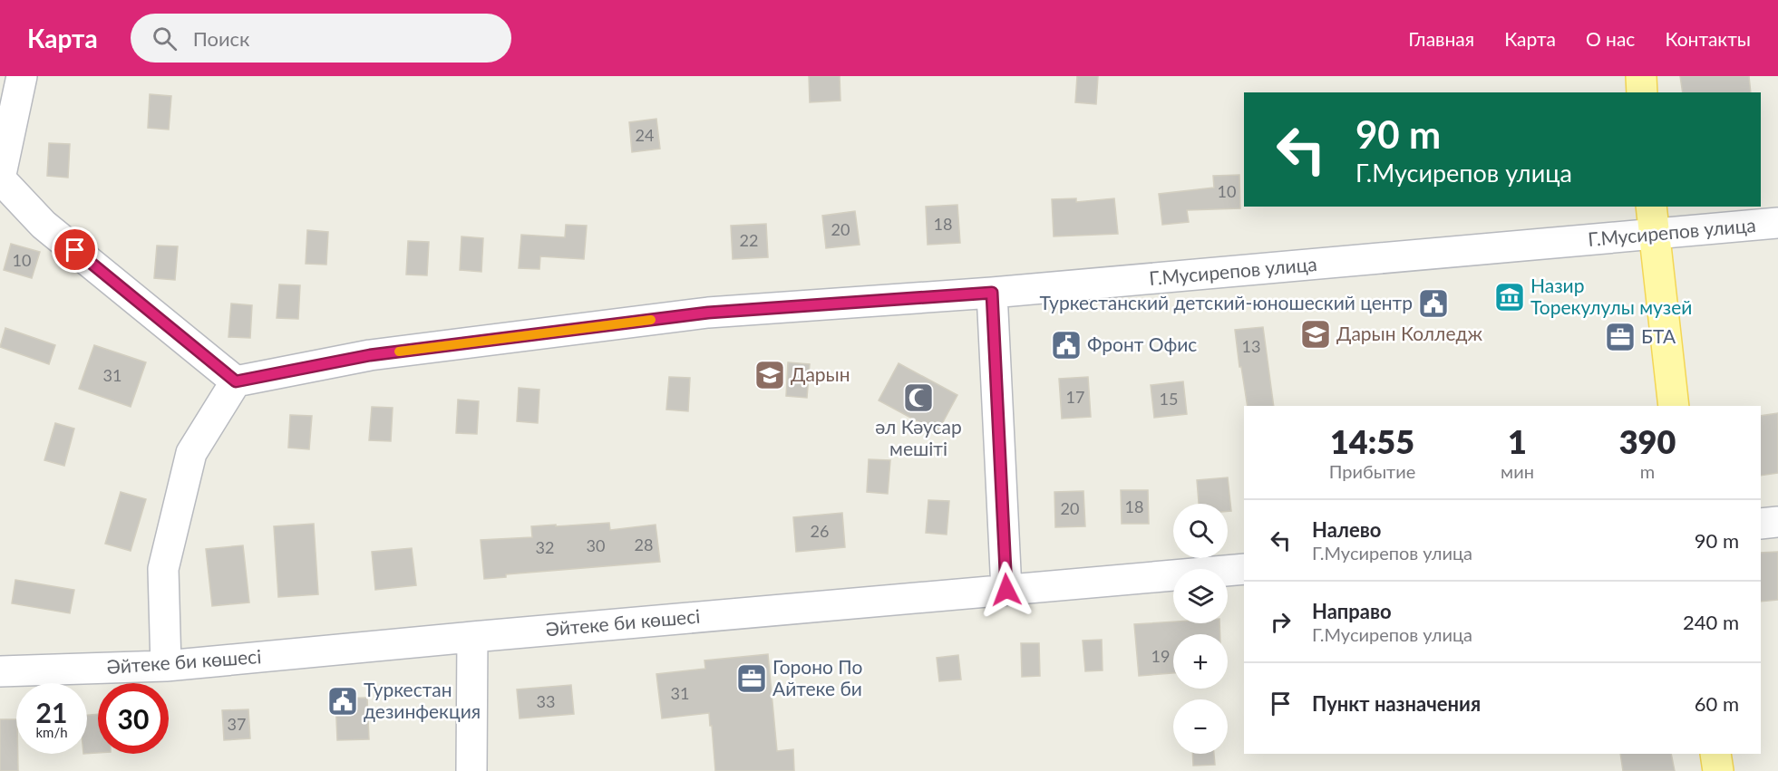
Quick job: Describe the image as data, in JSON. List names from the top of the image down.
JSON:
{
  "streets": {
    "street": ["Г.Мусирепов улица", "Әйтеке би көшесі"]
  },
  "places": {
    "museum": ["Назир Торекулулы музей"],
    "public building": ["Туркестанский детский-юношеский центр", "Фронт Офис", "Туркестан дезинфекция"],
    "school or university": ["Дарын Колледж", "Дарын"],
    "office": ["БТА", "Гороно По Айтеке би"],
    "mosque": ["әл Кәусар мешіті"]
  },
  "house_numbers": [
    "24",
    "10",
    "18",
    "20",
    "22",
    "10",
    "13",
    "31",
    "17",
    "15",
    "18",
    "20",
    "26",
    "28",
    "30",
    "32",
    "19",
    "31",
    "33",
    "37"
  ],
  "page": {
    "header": "Карта",
    "search": "Поиск",
    "nav": [
      "Главная",
      "Карта",
      "О нас",
      "Контакты"
    ],
    "turn": ["90 m", "Г.Мусирепов улица"],
    "eta": [
      "14:55",
      "Прибытие",
      "1",
      "мин",
      "390",
      "m"
    ],
    "list": [
      {
        "name": "Налево",
        "note": "Г.Мусирепов улица",
        "value": "90 m"
      },
      {
        "name": "Направо",
        "note": "Г.Мусирепов улица",
        "value": "240 m"
      },
      {
        "name": "Пункт назначения",
        "value": "60 m"
      }
    ],
    "map_buttons": ["+", "−"],
    "speed": "21 km/h",
    "limit": "30"
  }
}
